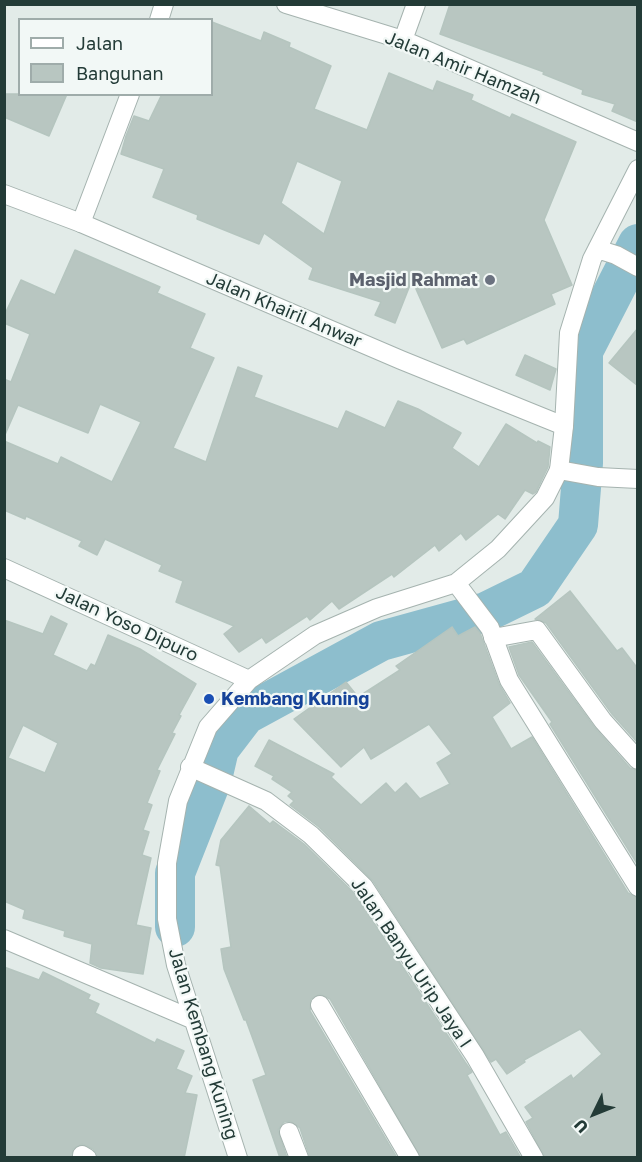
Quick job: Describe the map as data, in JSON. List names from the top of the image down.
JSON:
{
  "streets": {
    "street": [
      "Jalan Amir Hamzah",
      "Jalan Khairil Anwar",
      "Jalan Yoso Dipuro",
      "Jalan Banyu Urip Jaya I",
      "Jalan Kembang Kuning"
    ]
  },
  "crossings": [
    ["Jalan Khairil Anwar", "Jalan Kembang Kuning"],
    ["Jalan Yoso Dipuro", "Jalan Kembang Kuning"],
    ["Jalan Banyu Urip Jaya I", "Jalan Kembang Kuning"]
  ],
  "places": ["Masjid Rahmat", "Kembang Kuning"],
  "legend": ["Jalan", "Bangunan"],
  "north": "bottom left"
}
